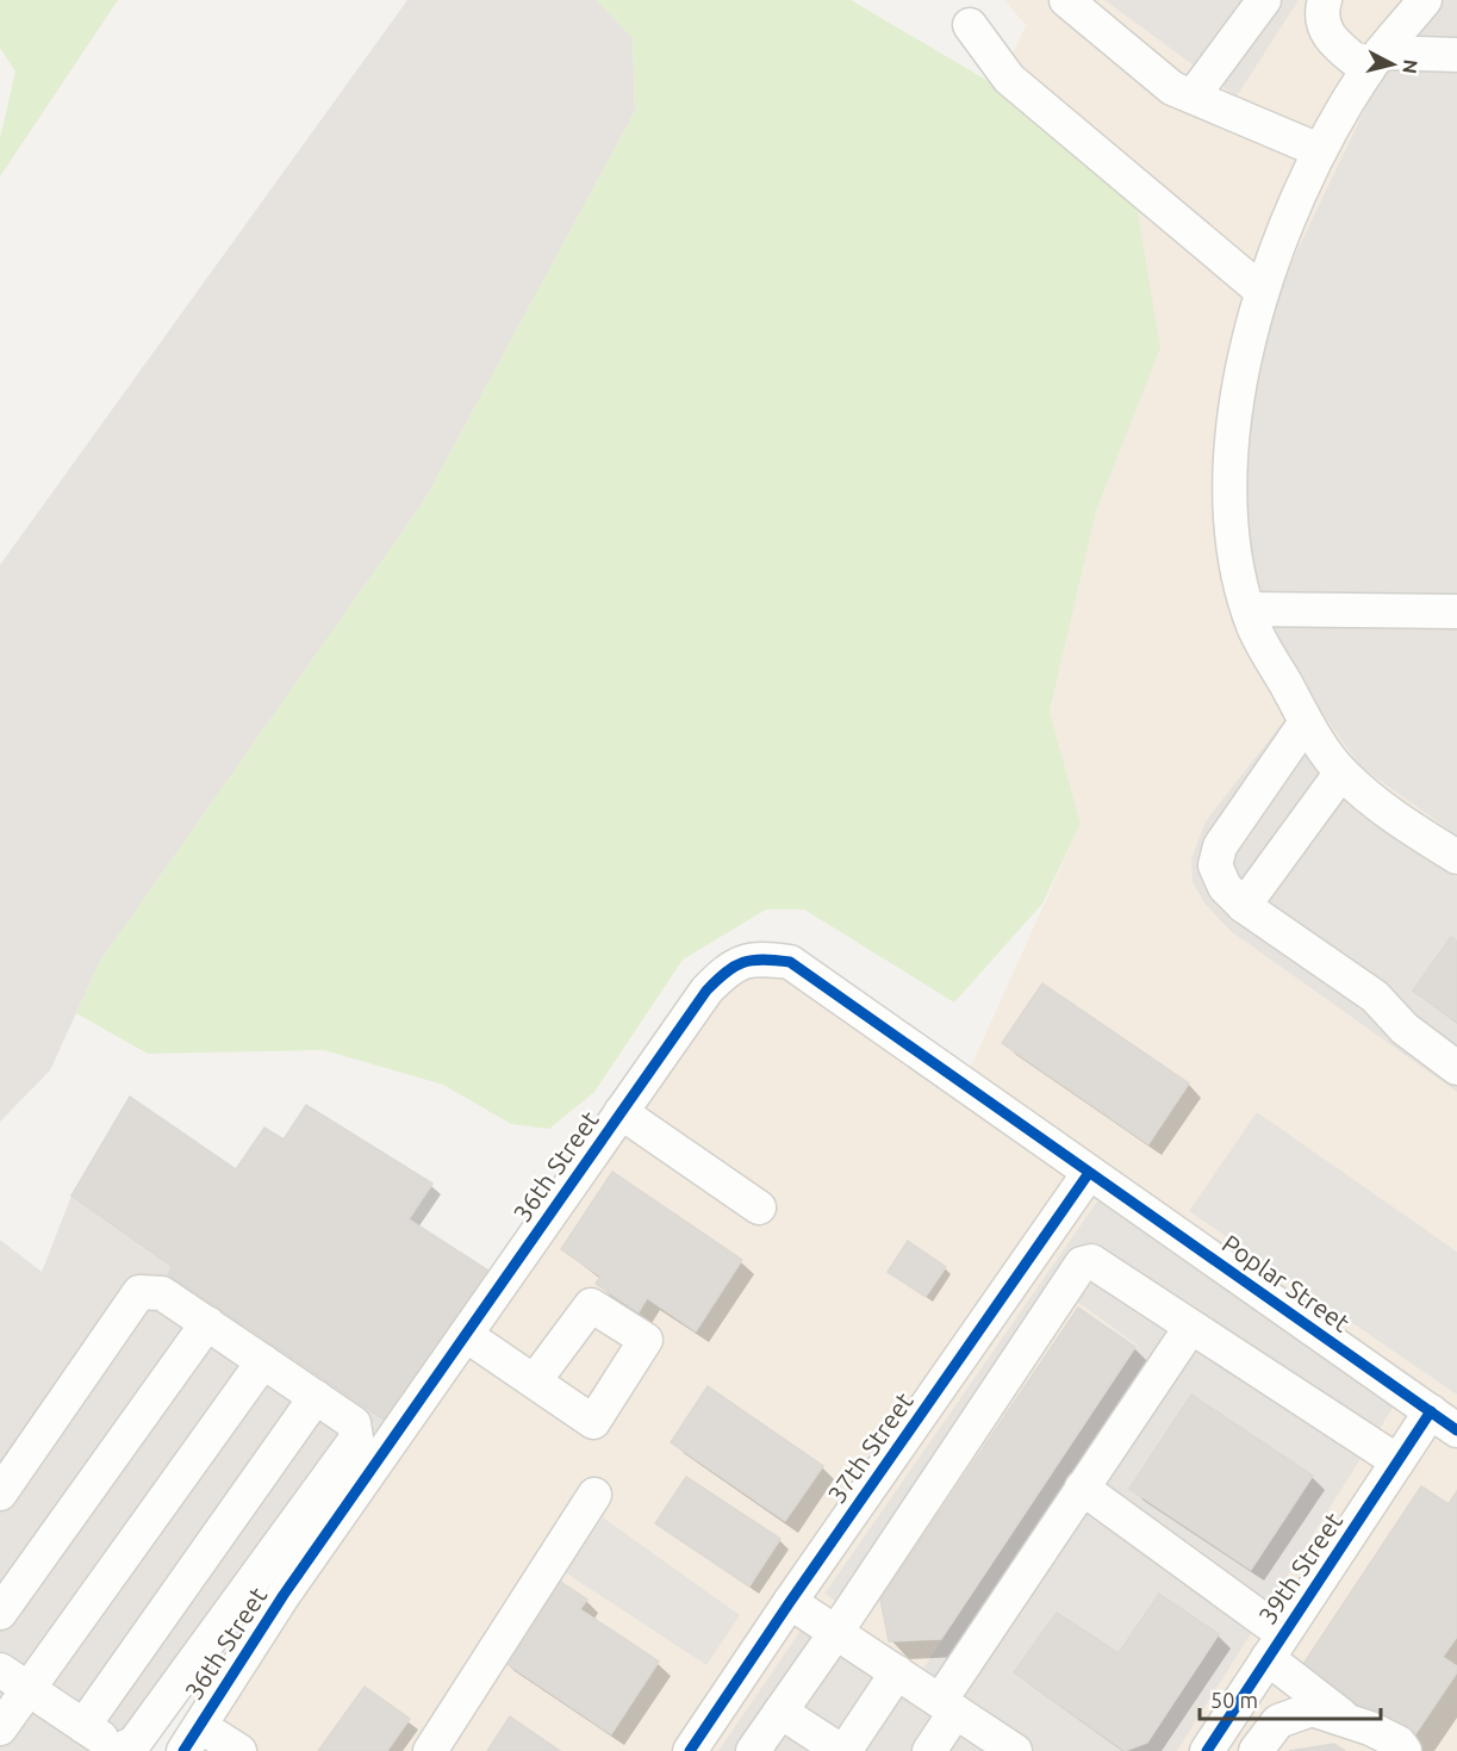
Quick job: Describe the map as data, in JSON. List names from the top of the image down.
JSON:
{
  "streets": {
    "street": [
      "36th Street",
      "Poplar Street",
      "37th Street",
      "39th Street"
    ]
  },
  "crossings": [
    ["36th Street", "Poplar Street"],
    ["36th Street", "37th Street"],
    ["Poplar Street", "37th Street"],
    ["Poplar Street", "39th Street"]
  ],
  "scale_bar": "50 m",
  "north": "right"
}
